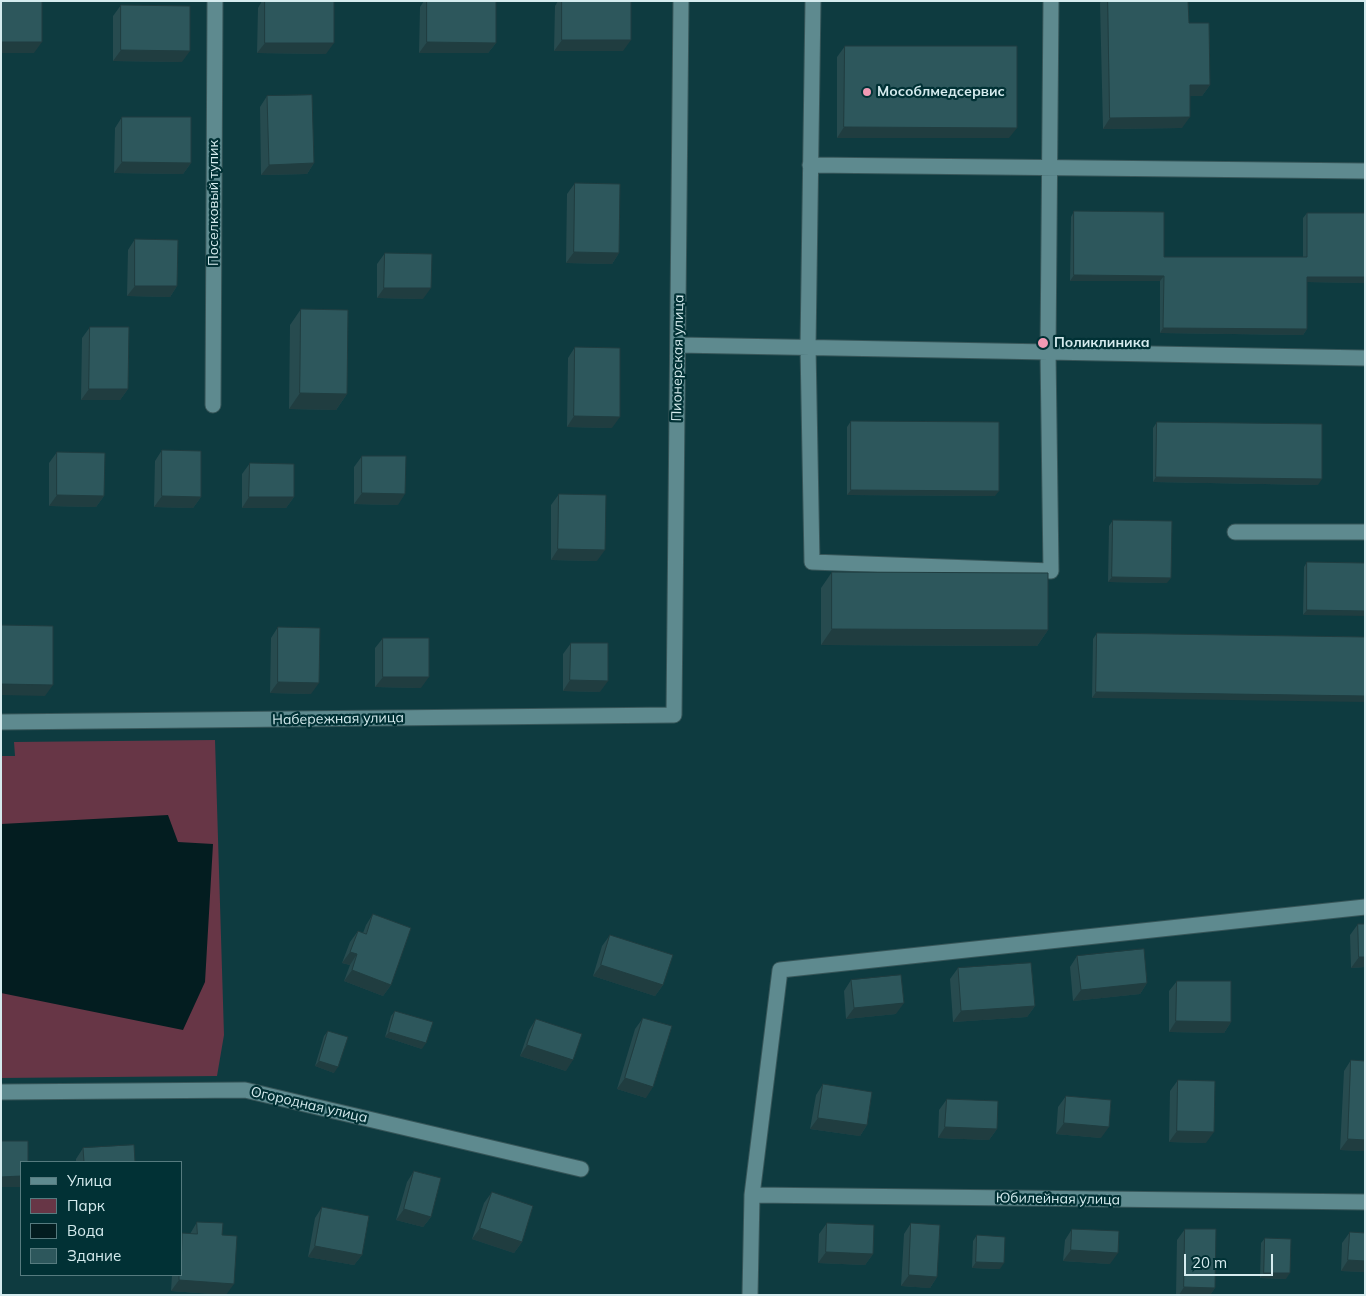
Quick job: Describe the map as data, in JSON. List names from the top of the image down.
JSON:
{
  "streets": {
    "street": [
      "Поселковый тупик",
      "Пионерская улица",
      "Набережная улица",
      "Огородная улица",
      "Юбилейная улица"
    ]
  },
  "crossings": [
    ["Пионерская улица", "Набережная улица"]
  ],
  "places": ["Мособлмедсервис", "Поликлиника"],
  "legend": [
    "Улица",
    "Парк",
    "Вода",
    "Здание"
  ],
  "scale_bar": "20 m"
}
